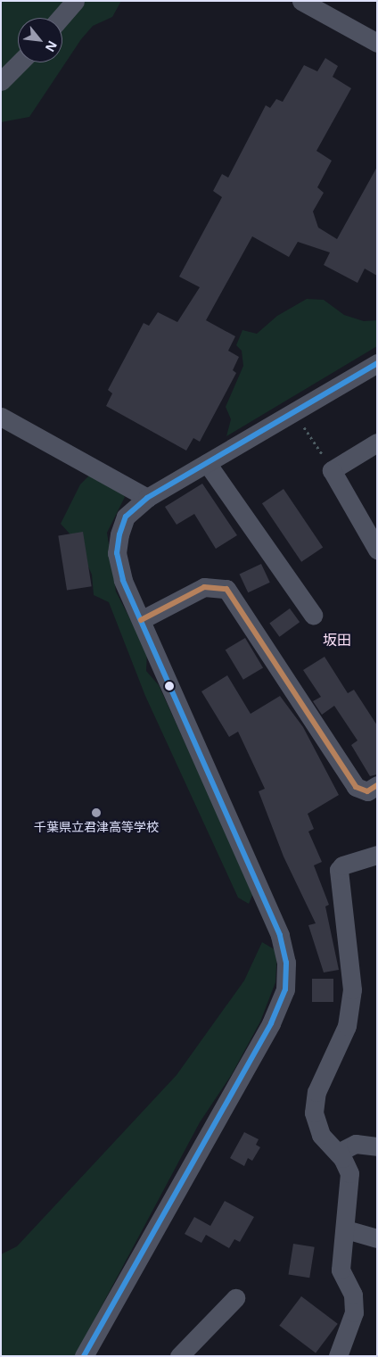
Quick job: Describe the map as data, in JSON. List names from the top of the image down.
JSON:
{
  "districts": ["坂田"],
  "places": ["千葉県立君津高等学校"],
  "north": "bottom right"
}
